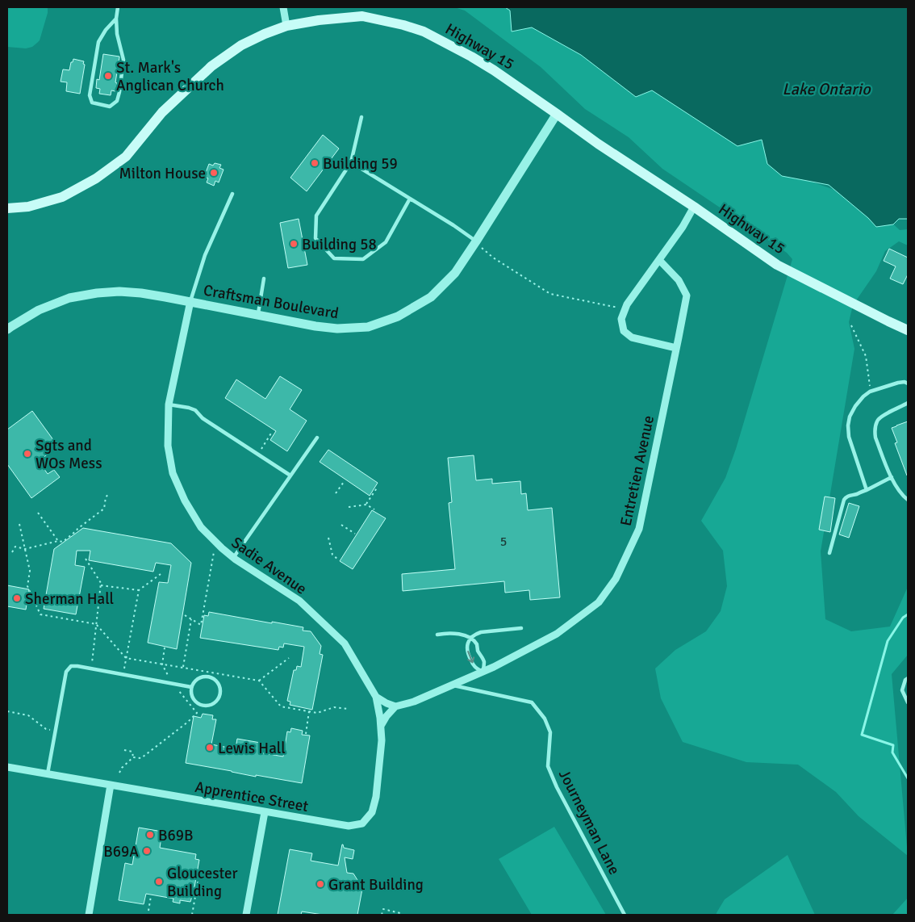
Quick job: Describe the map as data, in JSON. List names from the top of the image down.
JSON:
{
  "streets": {
    "main road": ["Highway 15"],
    "street": [
      "Craftsman Boulevard",
      "Entretien Avenue",
      "Sadie Avenue",
      "Apprentice Street"
    ],
    "lane": ["Journeyman Lane"]
  },
  "crossings": [
    ["Highway 15", "Craftsman Boulevard"],
    ["Craftsman Boulevard", "Sadie Avenue"],
    ["Entretien Avenue", "Journeyman Lane"],
    ["Sadie Avenue", "Apprentice Street"]
  ],
  "water": ["Lake Ontario"],
  "places": [
    "St. Mark's Anglican Church",
    "Building 59",
    "Milton House",
    "Building 58",
    "Sgts and WOs Mess",
    "Sherman Hall",
    "Lewis Hall",
    "B69B",
    "B69A",
    "Gloucester Building",
    "Grant Building"
  ],
  "house_numbers": ["5"]
}
